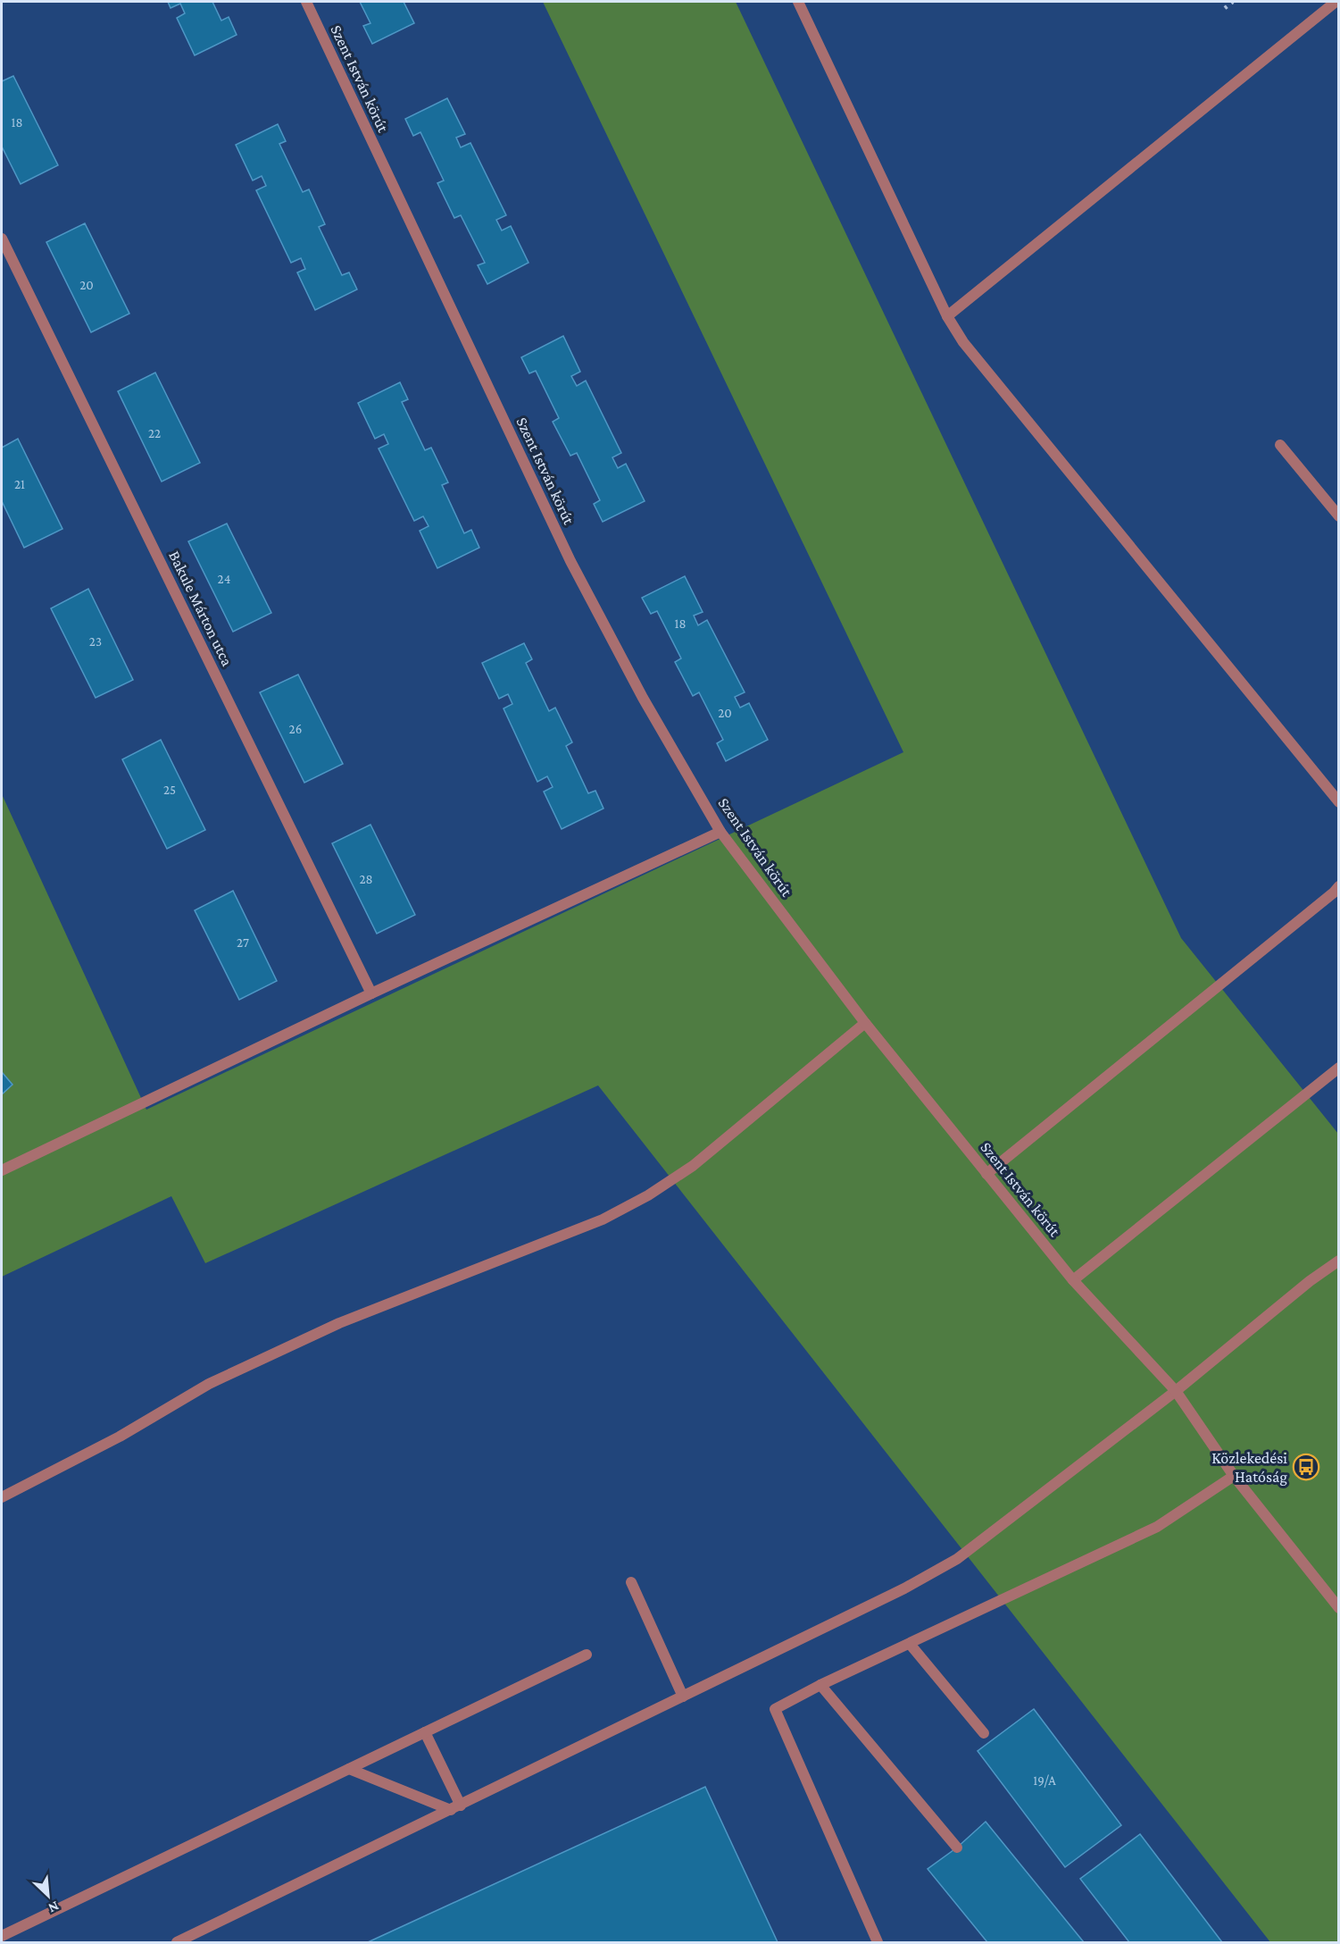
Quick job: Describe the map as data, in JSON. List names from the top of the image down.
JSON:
{
  "streets": {
    "street": ["Szent István körút", "Bakule Márton utca"]
  },
  "places": {
    "bus stop": ["Közlekedési Hatóság"]
  },
  "house_numbers": [
    "18",
    "20",
    "22",
    "21",
    "24",
    "18",
    "23",
    "20",
    "26",
    "25",
    "28",
    "27",
    "19/A"
  ],
  "north": "bottom right"
}
